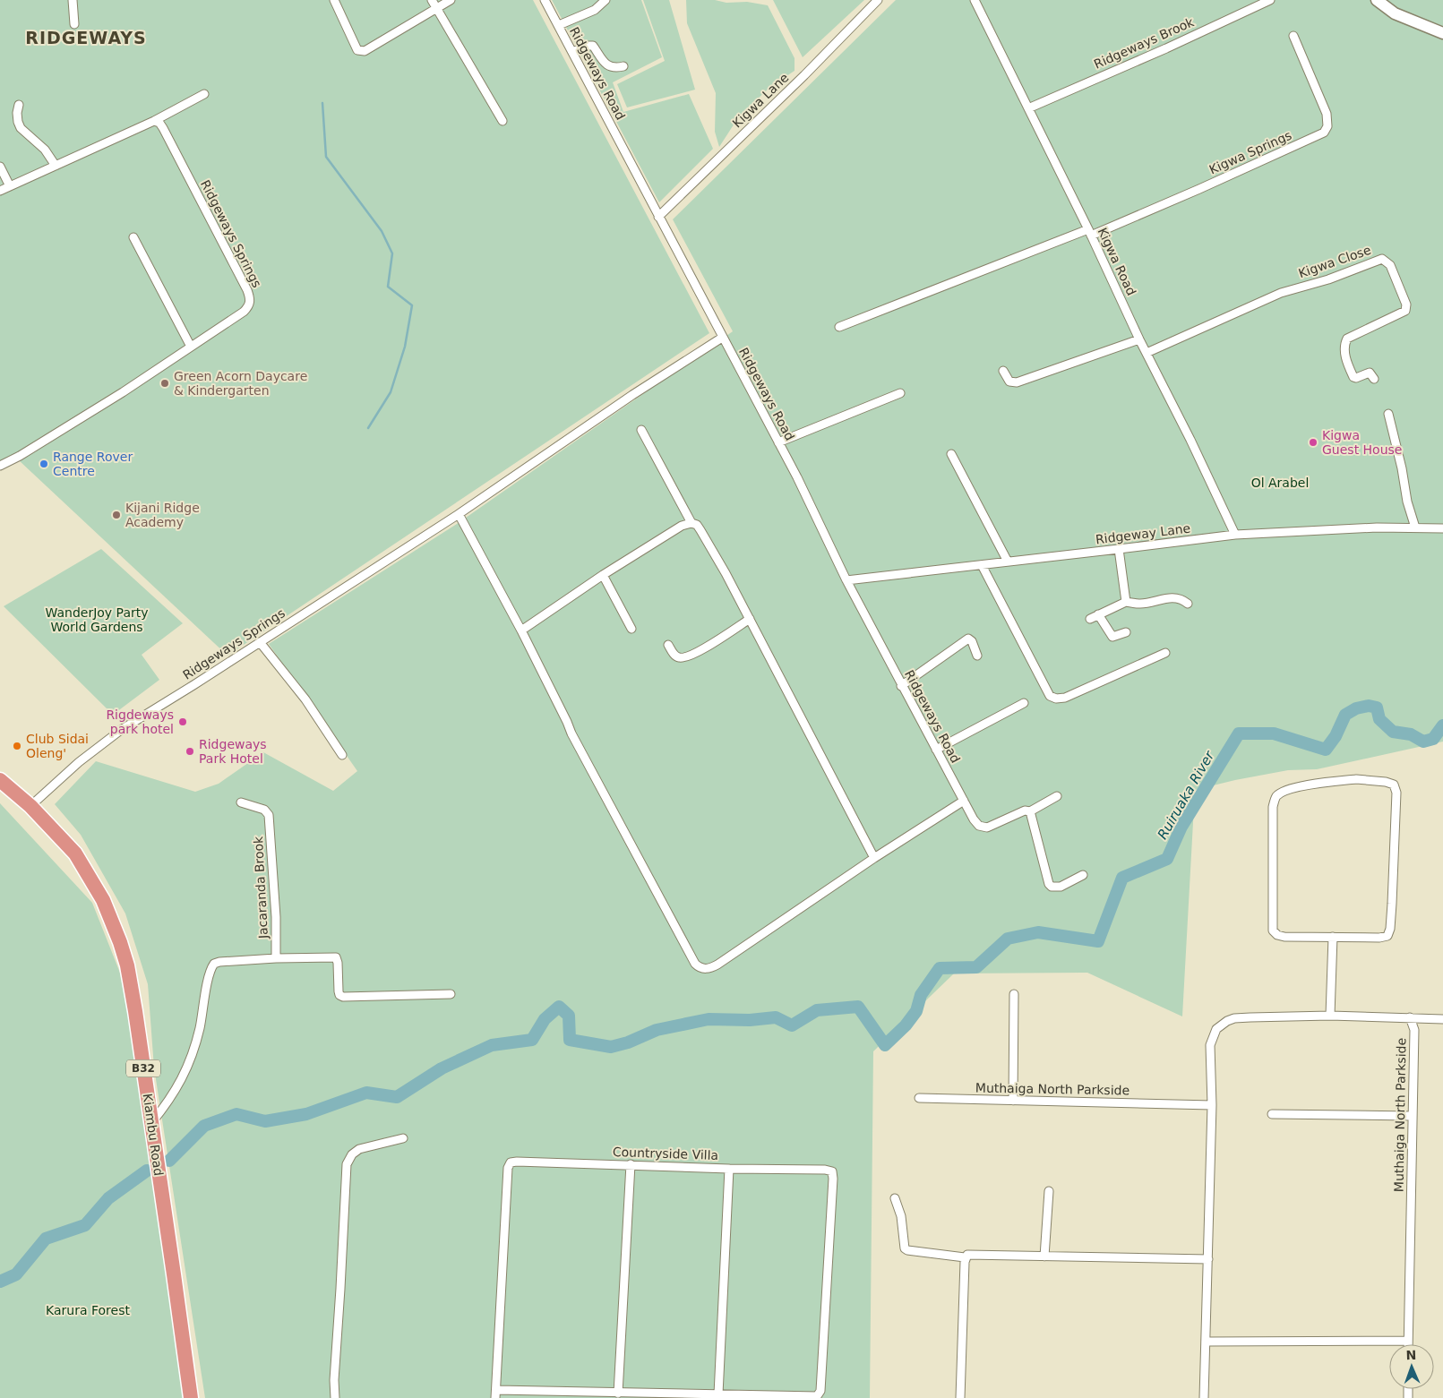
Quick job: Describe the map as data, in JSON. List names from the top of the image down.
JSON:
{
  "streets": {
    "highway": ["B32", "Kiambu Road"],
    "street": [
      "Ridgeways Brook",
      "Ridgeways Road",
      "Kigwa Lane",
      "Kigwa Springs",
      "Ridgeways Springs",
      "Kigwa Road",
      "Kigwa Close",
      "Ridgeway Lane",
      "Jacaranda Brook",
      "Muthaiga North Parkside",
      "Countryside Villa"
    ]
  },
  "crossings": [
    ["Ridgeways Brook", "Kigwa Road"],
    ["Ridgeways Road", "Kigwa Lane"],
    ["Ridgeways Road", "Ridgeways Springs"],
    ["Ridgeways Road", "Ridgeway Lane"],
    ["Kigwa Springs", "Kigwa Road"],
    ["Ridgeways Springs", "Kiambu Road"],
    ["Kigwa Road", "Kigwa Close"],
    ["Kigwa Road", "Ridgeway Lane"]
  ],
  "districts": ["RIDGEWAYS"],
  "water": ["Ruiruaka River"],
  "parks": ["Ol Arabel", "WanderJoy Party World Gardens", "Karura Forest"],
  "places": [
    "Green Acorn Daycare & Kindergarten",
    "Kigwa Guest House",
    "Range Rover Centre",
    "Kijani Ridge Academy",
    "Rigdeways park hotel",
    "Club Sidai Oleng'",
    "Ridgeways Park Hotel"
  ],
  "north": "top"
}
